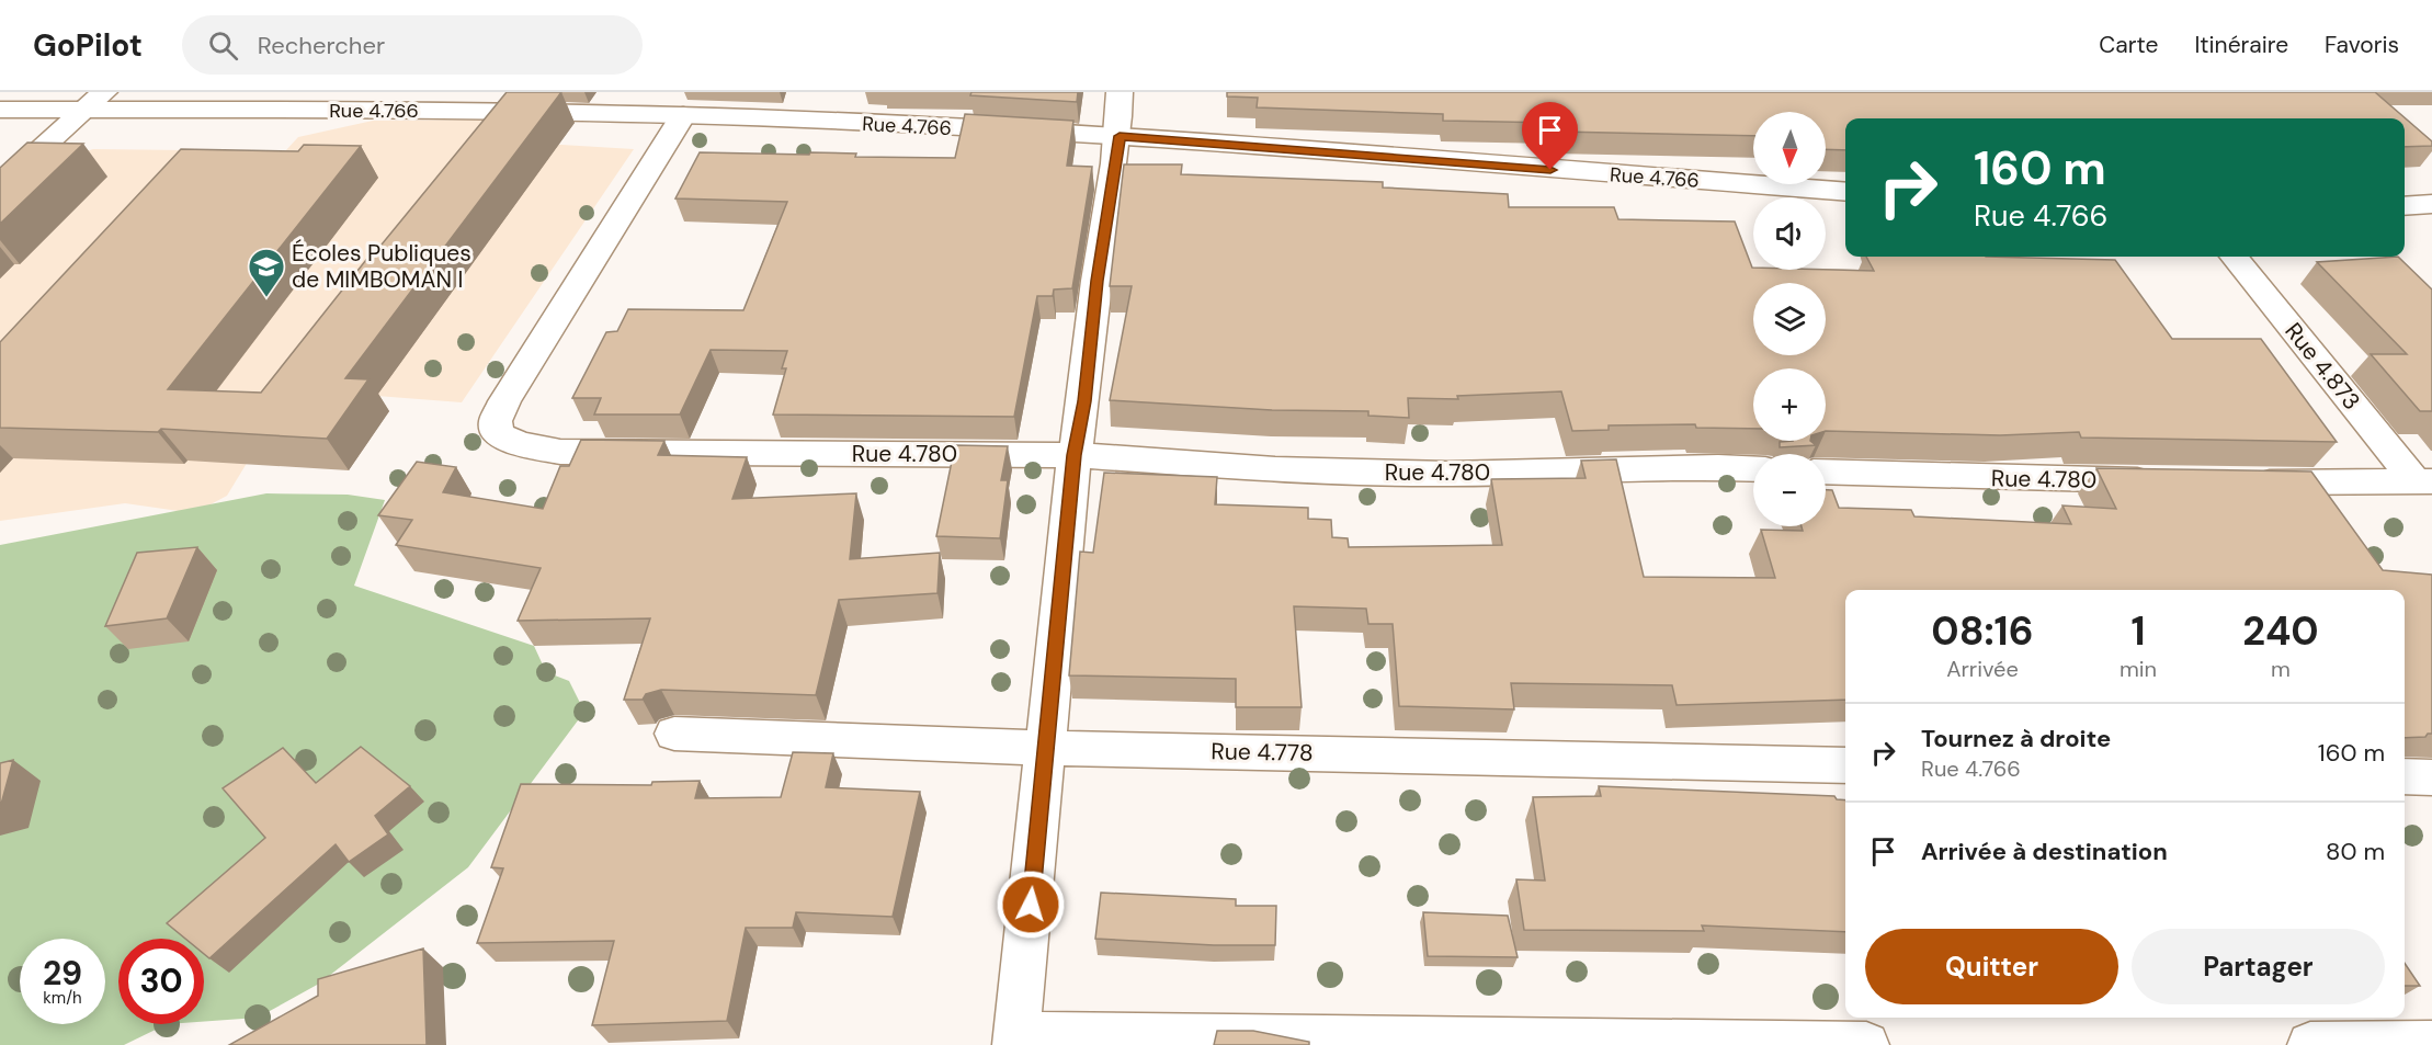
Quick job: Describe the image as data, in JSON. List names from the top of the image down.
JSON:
{
  "streets": {
    "street": [
      "Rue 4.766",
      "Rue 4.873",
      "Rue 4.780",
      "Rue 4.778"
    ]
  },
  "crossings": [
    ["Rue 4.766", "Rue 4.780"]
  ],
  "places": {
    "school or university": ["Écoles Publiques de MIMBOMAN I"]
  },
  "north": "bottom",
  "page": {
    "header": "GoPilot",
    "search": "Rechercher",
    "nav": ["Carte", "Itinéraire", "Favoris"],
    "map_buttons": ["+", "−"],
    "turn": ["160 m", "Rue 4.766"],
    "eta": [
      "08:16",
      "Arrivée",
      "1",
      "min",
      "240",
      "m"
    ],
    "list": [
      {
        "name": "Tournez à droite",
        "note": "Rue 4.766",
        "value": "160 m"
      },
      {
        "name": "Arrivée à destination",
        "value": "80 m"
      }
    ],
    "buttons": ["Quitter", "Partager"],
    "speed": "29 km/h",
    "limit": "30"
  }
}
